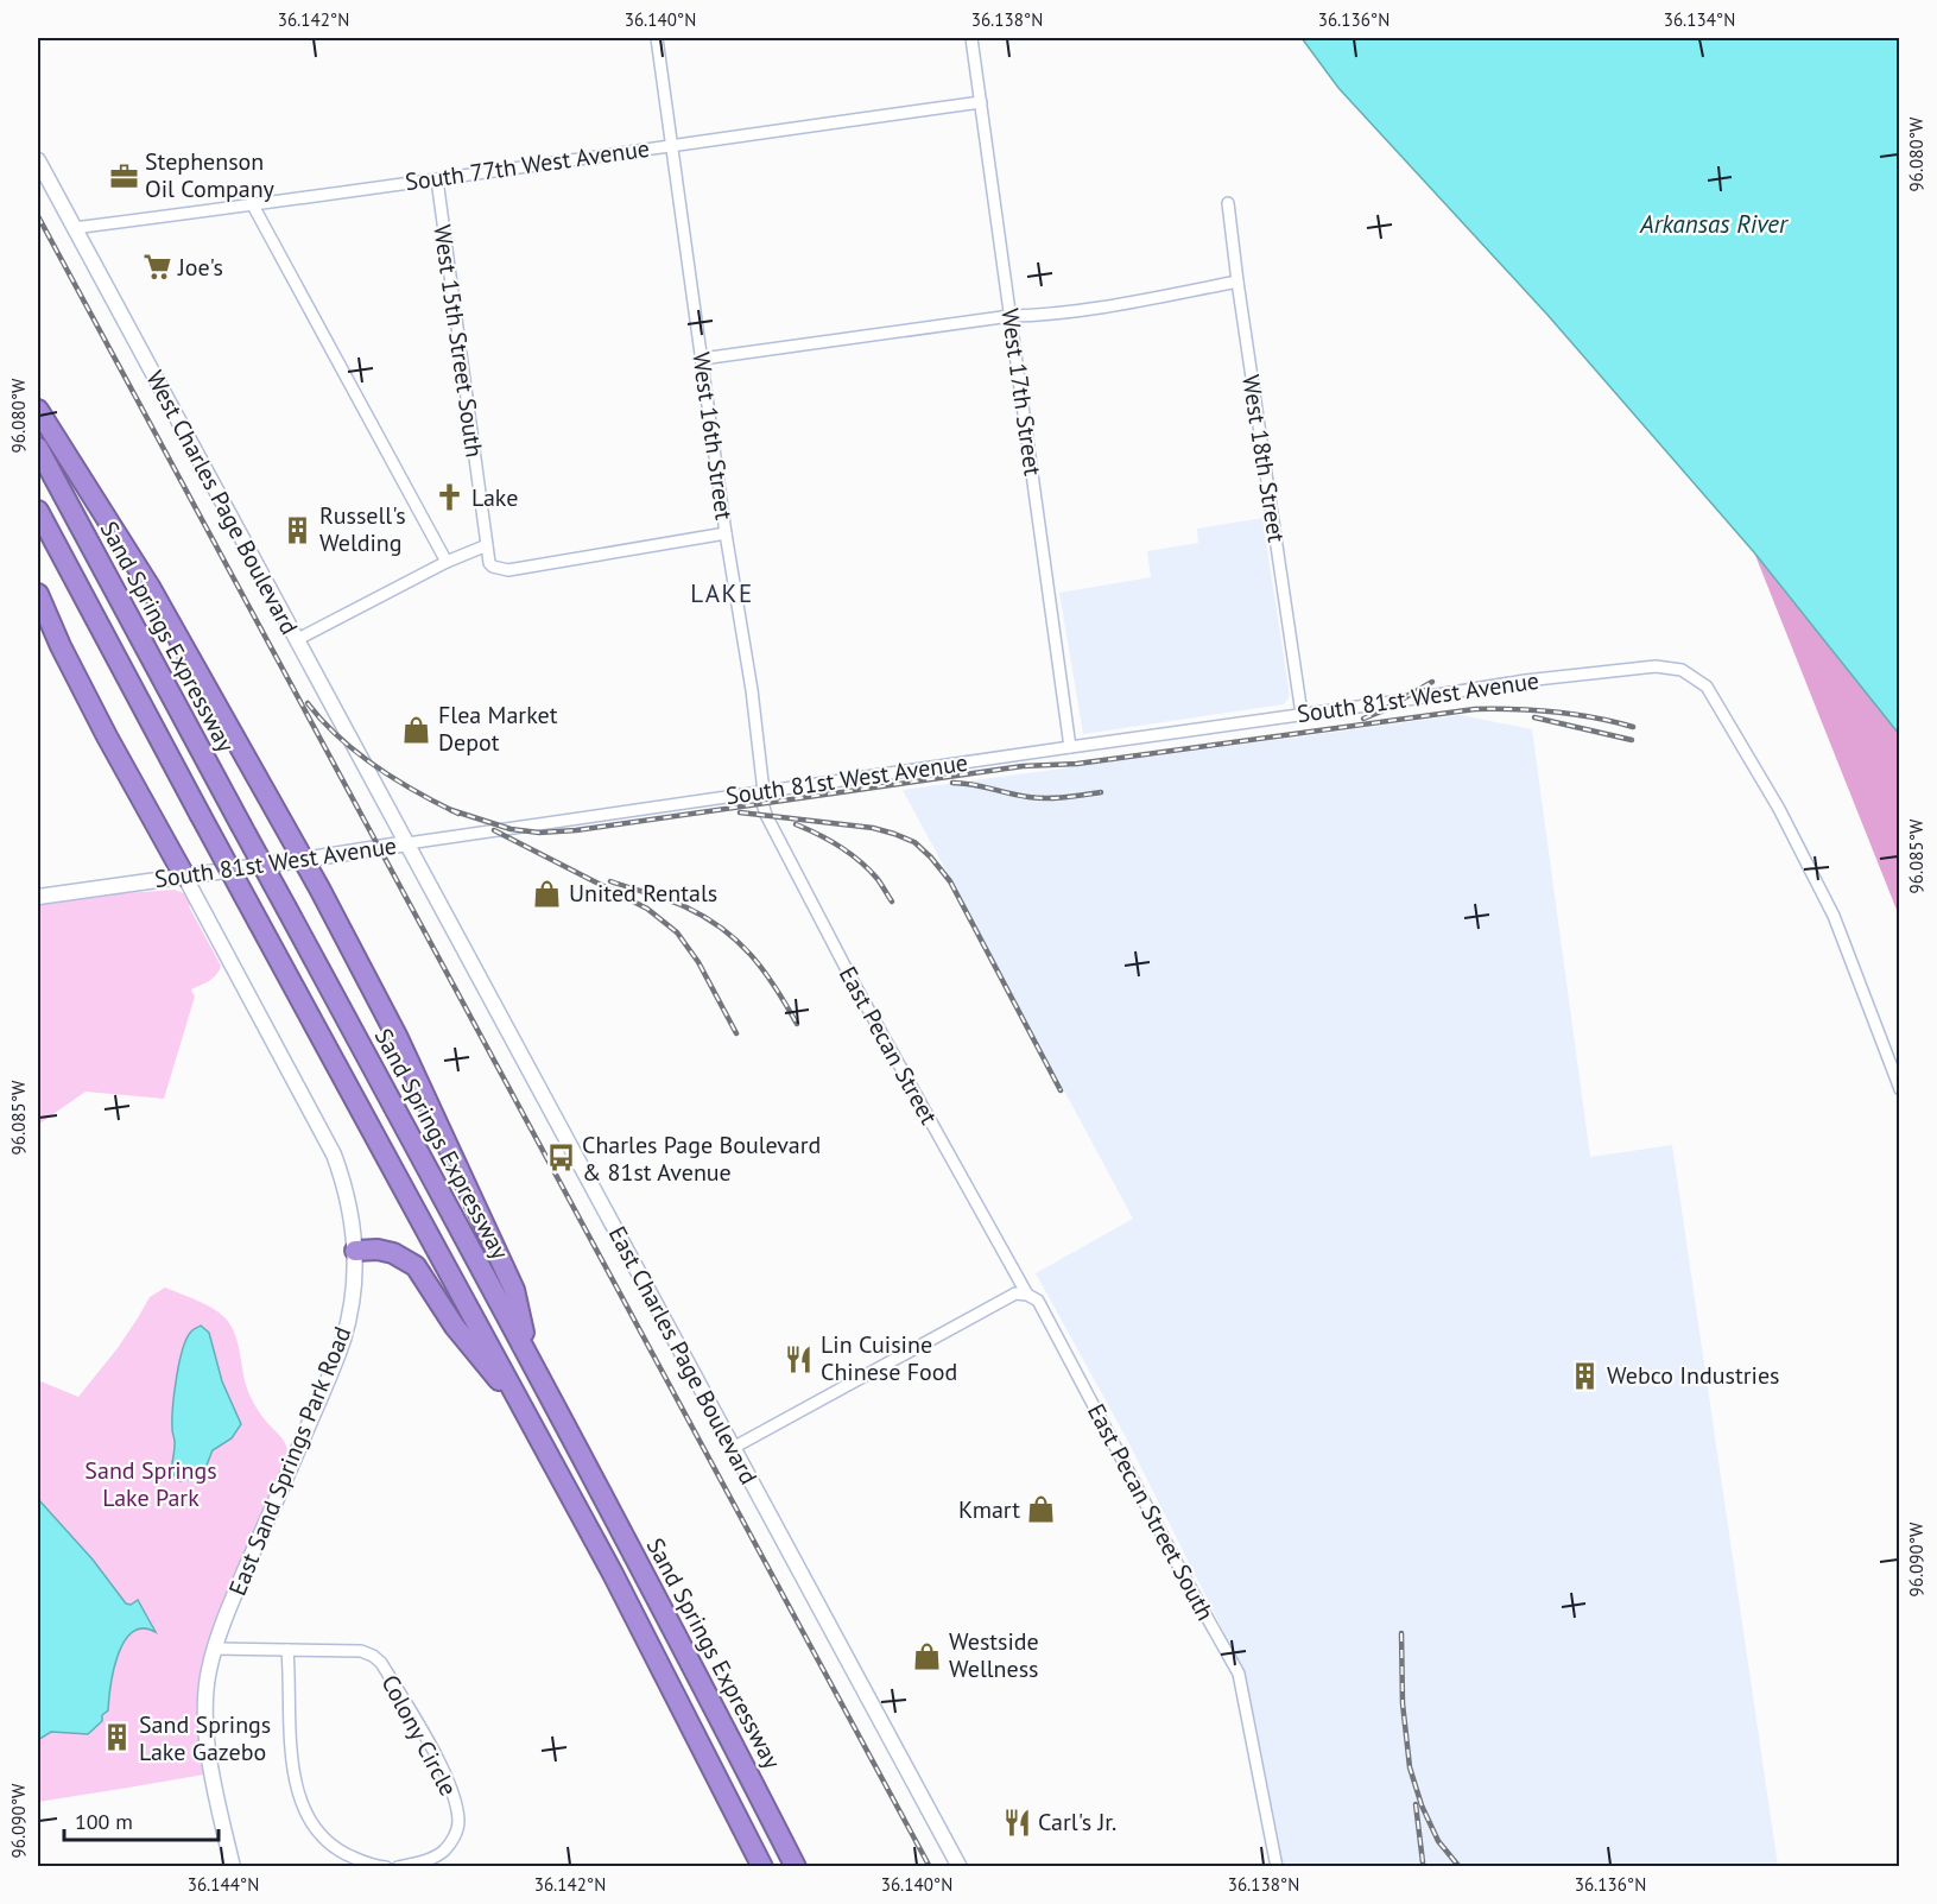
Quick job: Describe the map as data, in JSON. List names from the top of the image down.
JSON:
{
  "streets": {
    "highway": ["Sand Springs Expressway"],
    "main road": [
      "West Charles Page Boulevard",
      "South 81st West Avenue",
      "East Charles Page Boulevard",
      "East Sand Springs Park Road"
    ],
    "street": [
      "South 77th West Avenue",
      "West 15th Street South",
      "West 17th Street",
      "West 16th Street",
      "West 18th Street",
      "East Pecan Street",
      "East Pecan Street South",
      "Colony Circle"
    ]
  },
  "crossings": [
    ["South 77th West Avenue", "West 15th Street South"],
    ["South 77th West Avenue", "West 17th Street"],
    ["South 77th West Avenue", "West 16th Street"],
    ["South 77th West Avenue", "West Charles Page Boulevard"],
    ["West 17th Street", "South 81st West Avenue"],
    ["West 16th Street", "South 81st West Avenue"],
    ["West 16th Street", "East Pecan Street"],
    ["West 18th Street", "South 81st West Avenue"],
    ["West Charles Page Boulevard", "South 81st West Avenue"],
    ["West Charles Page Boulevard", "East Charles Page Boulevard"],
    ["South 81st West Avenue", "East Pecan Street"],
    ["South 81st West Avenue", "East Charles Page Boulevard"],
    ["South 81st West Avenue", "East Sand Springs Park Road"],
    ["East Pecan Street", "East Pecan Street South"],
    ["East Sand Springs Park Road", "Colony Circle"]
  ],
  "districts": ["LAKE"],
  "water": ["Arkansas River"],
  "parks": ["Sand Springs Lake Park"],
  "places": {
    "office": ["Stephenson Oil Company"],
    "supermarket": ["Joe's"],
    "church": ["Lake"],
    "building": ["Russell's Welding", "Webco Industries", "Sand Springs Lake Gazebo"],
    "shop": [
      "Flea Market Depot",
      "United Rentals",
      "Kmart",
      "Westside Wellness"
    ],
    "bus stop": ["Charles Page Boulevard & 81st Avenue"],
    "restaurant": ["Lin Cuisine Chinese Food", "Carl's Jr."]
  },
  "scale_bar": "100 m",
  "coordinates": [
    "36.142°N",
    "36.140°N",
    "36.138°N",
    "36.136°N",
    "36.134°N",
    "96.080°W",
    "96.085°W",
    "96.090°W",
    "36.144°N"
  ]
}
